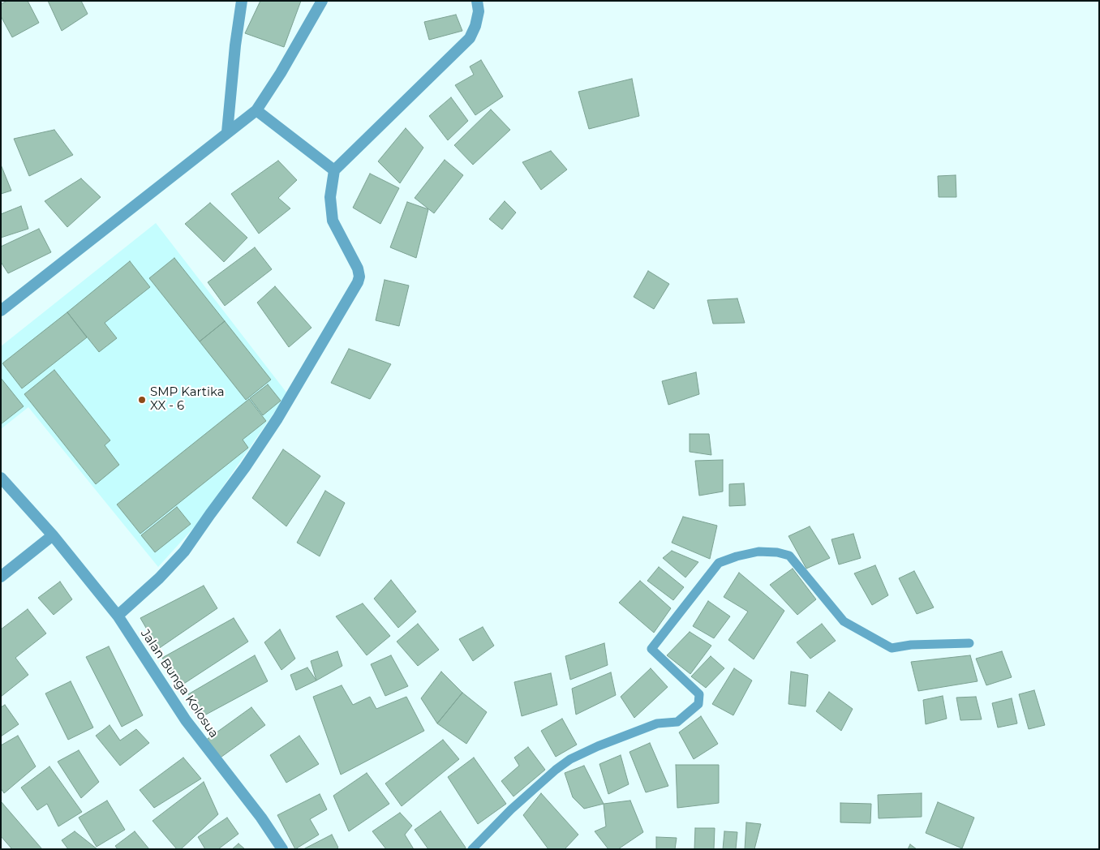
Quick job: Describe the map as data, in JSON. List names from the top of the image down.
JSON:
{
  "streets": {
    "street": ["Jalan Bunga Kolosua"]
  },
  "places": ["SMP Kartika XX - 6"]
}
